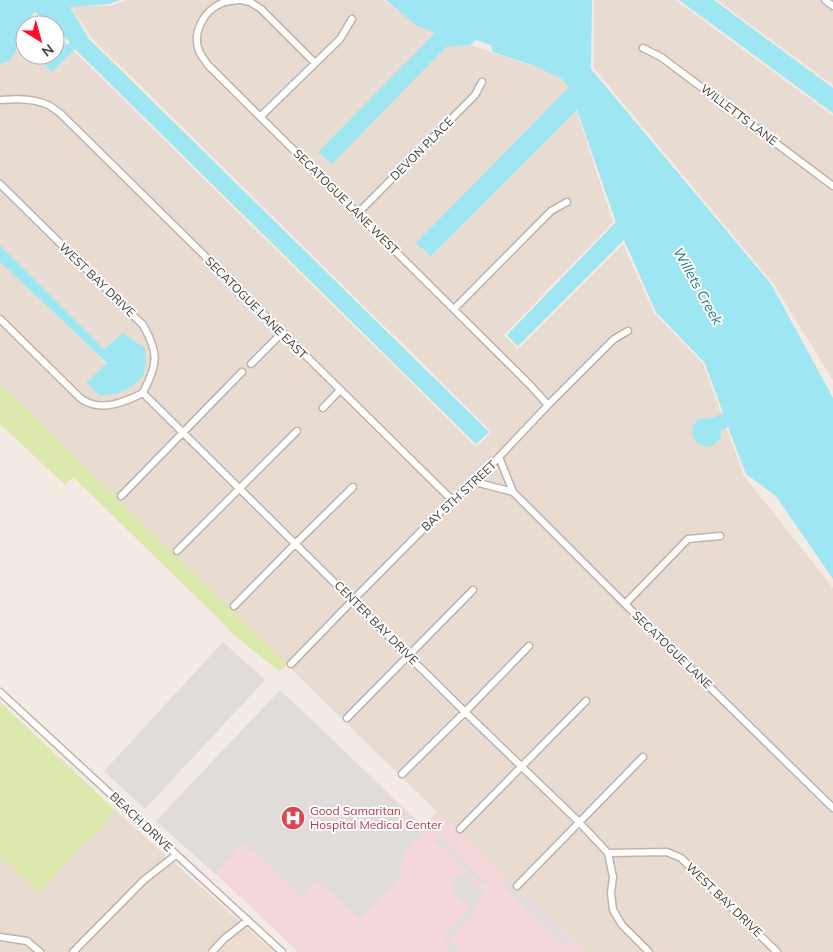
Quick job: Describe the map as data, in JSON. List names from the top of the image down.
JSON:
{
  "streets": {
    "street": [
      "WILLETTS LANE",
      "DEVON PLACE",
      "SECATOGUE LANE WEST",
      "WEST BAY DRIVE",
      "SECATOGUE LANE EAST",
      "BAY 5TH STREET",
      "CENTER BAY DRIVE",
      "SECATOGUE LANE",
      "BEACH DRIVE"
    ]
  },
  "crossings": [
    ["DEVON PLACE", "SECATOGUE LANE WEST"],
    ["SECATOGUE LANE WEST", "BAY 5TH STREET"],
    ["WEST BAY DRIVE", "CENTER BAY DRIVE"],
    ["SECATOGUE LANE EAST", "BAY 5TH STREET"],
    ["BAY 5TH STREET", "CENTER BAY DRIVE"],
    ["BAY 5TH STREET", "SECATOGUE LANE"]
  ],
  "water": ["Willets Creek"],
  "places": {
    "hospital": ["Good Samaritan Hospital Medical Center"]
  },
  "north": "bottom right"
}
